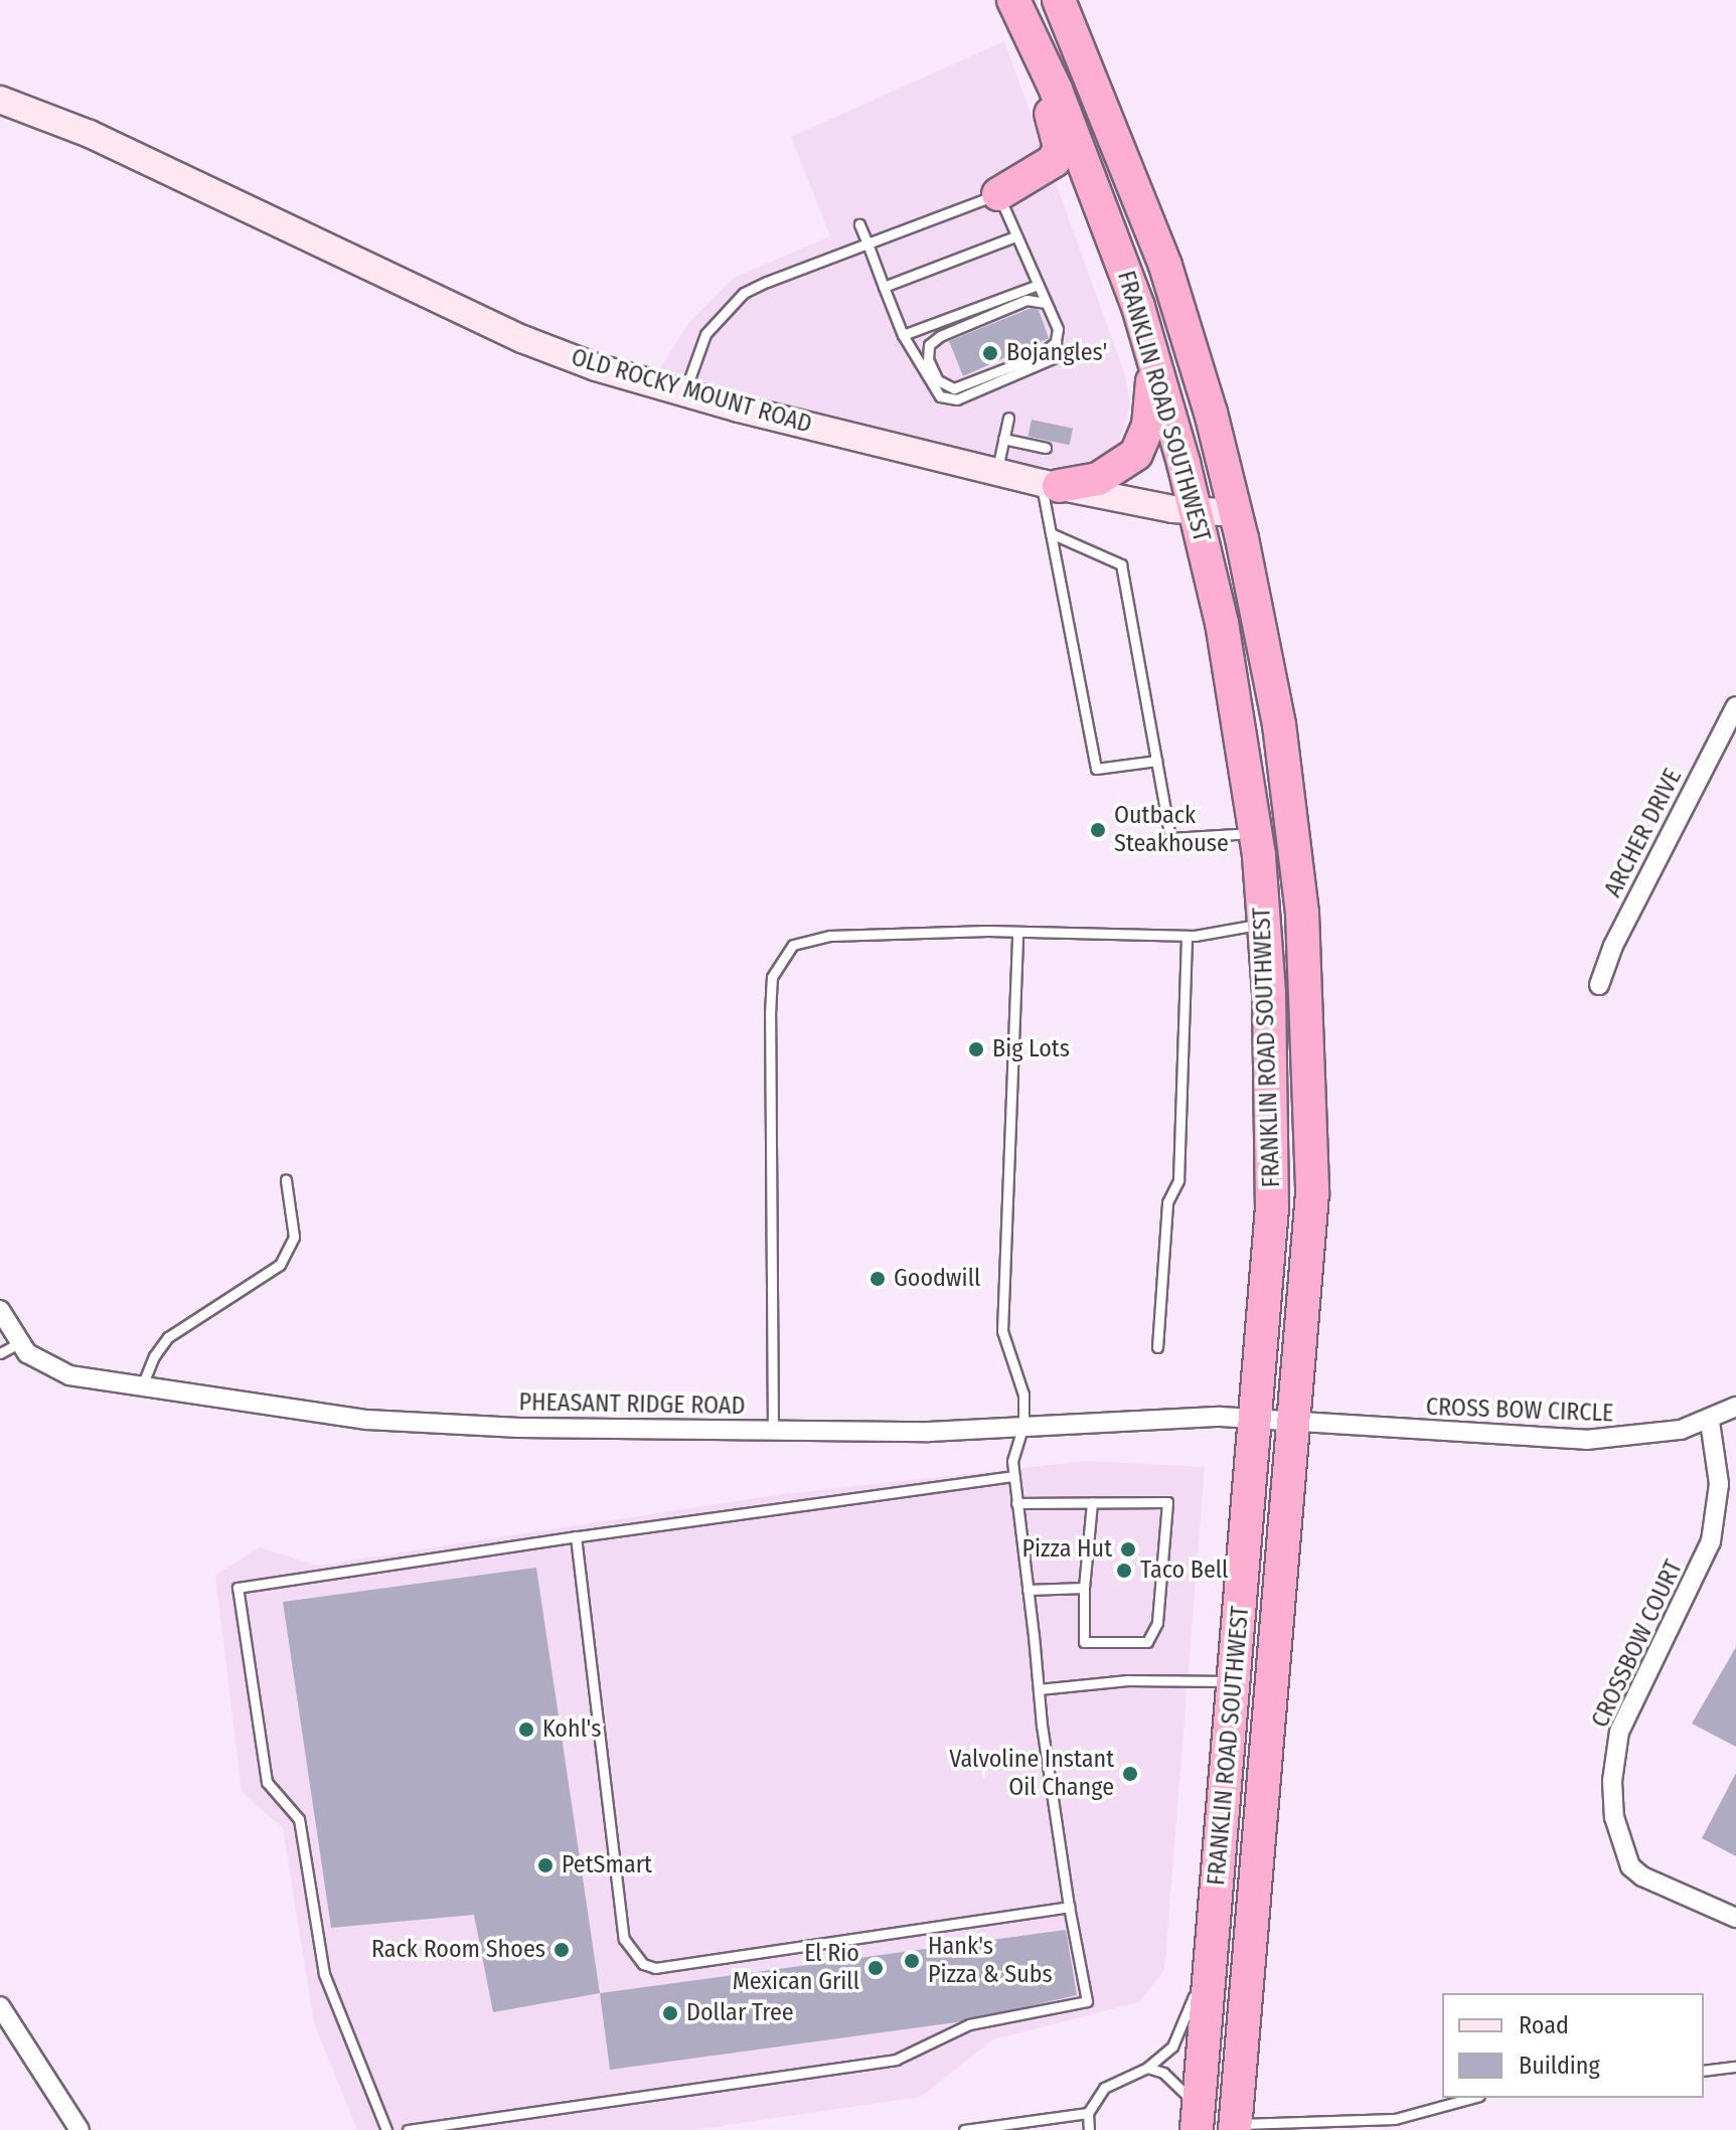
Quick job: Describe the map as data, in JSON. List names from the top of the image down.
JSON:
{
  "streets": {
    "highway": ["FRANKLIN ROAD SOUTHWEST"],
    "street": [
      "OLD ROCKY MOUNT ROAD",
      "ARCHER DRIVE",
      "PHEASANT RIDGE ROAD",
      "CROSS BOW CIRCLE",
      "CROSSBOW COURT"
    ]
  },
  "crossings": [
    ["OLD ROCKY MOUNT ROAD", "FRANKLIN ROAD SOUTHWEST"],
    ["FRANKLIN ROAD SOUTHWEST", "PHEASANT RIDGE ROAD"],
    ["FRANKLIN ROAD SOUTHWEST", "CROSS BOW CIRCLE"],
    ["PHEASANT RIDGE ROAD", "CROSS BOW CIRCLE"],
    ["CROSS BOW CIRCLE", "CROSSBOW COURT"]
  ],
  "places": [
    "Bojangles'",
    "Outback Steakhouse",
    "Big Lots",
    "Goodwill",
    "Pizza Hut",
    "Taco Bell",
    "Kohl's",
    "Valvoline Instant Oil Change",
    "PetSmart",
    "Rack Room Shoes",
    "Hank's Pizza & Subs",
    "El Rio Mexican Grill",
    "Dollar Tree"
  ],
  "legend": ["Road", "Building"]
}
